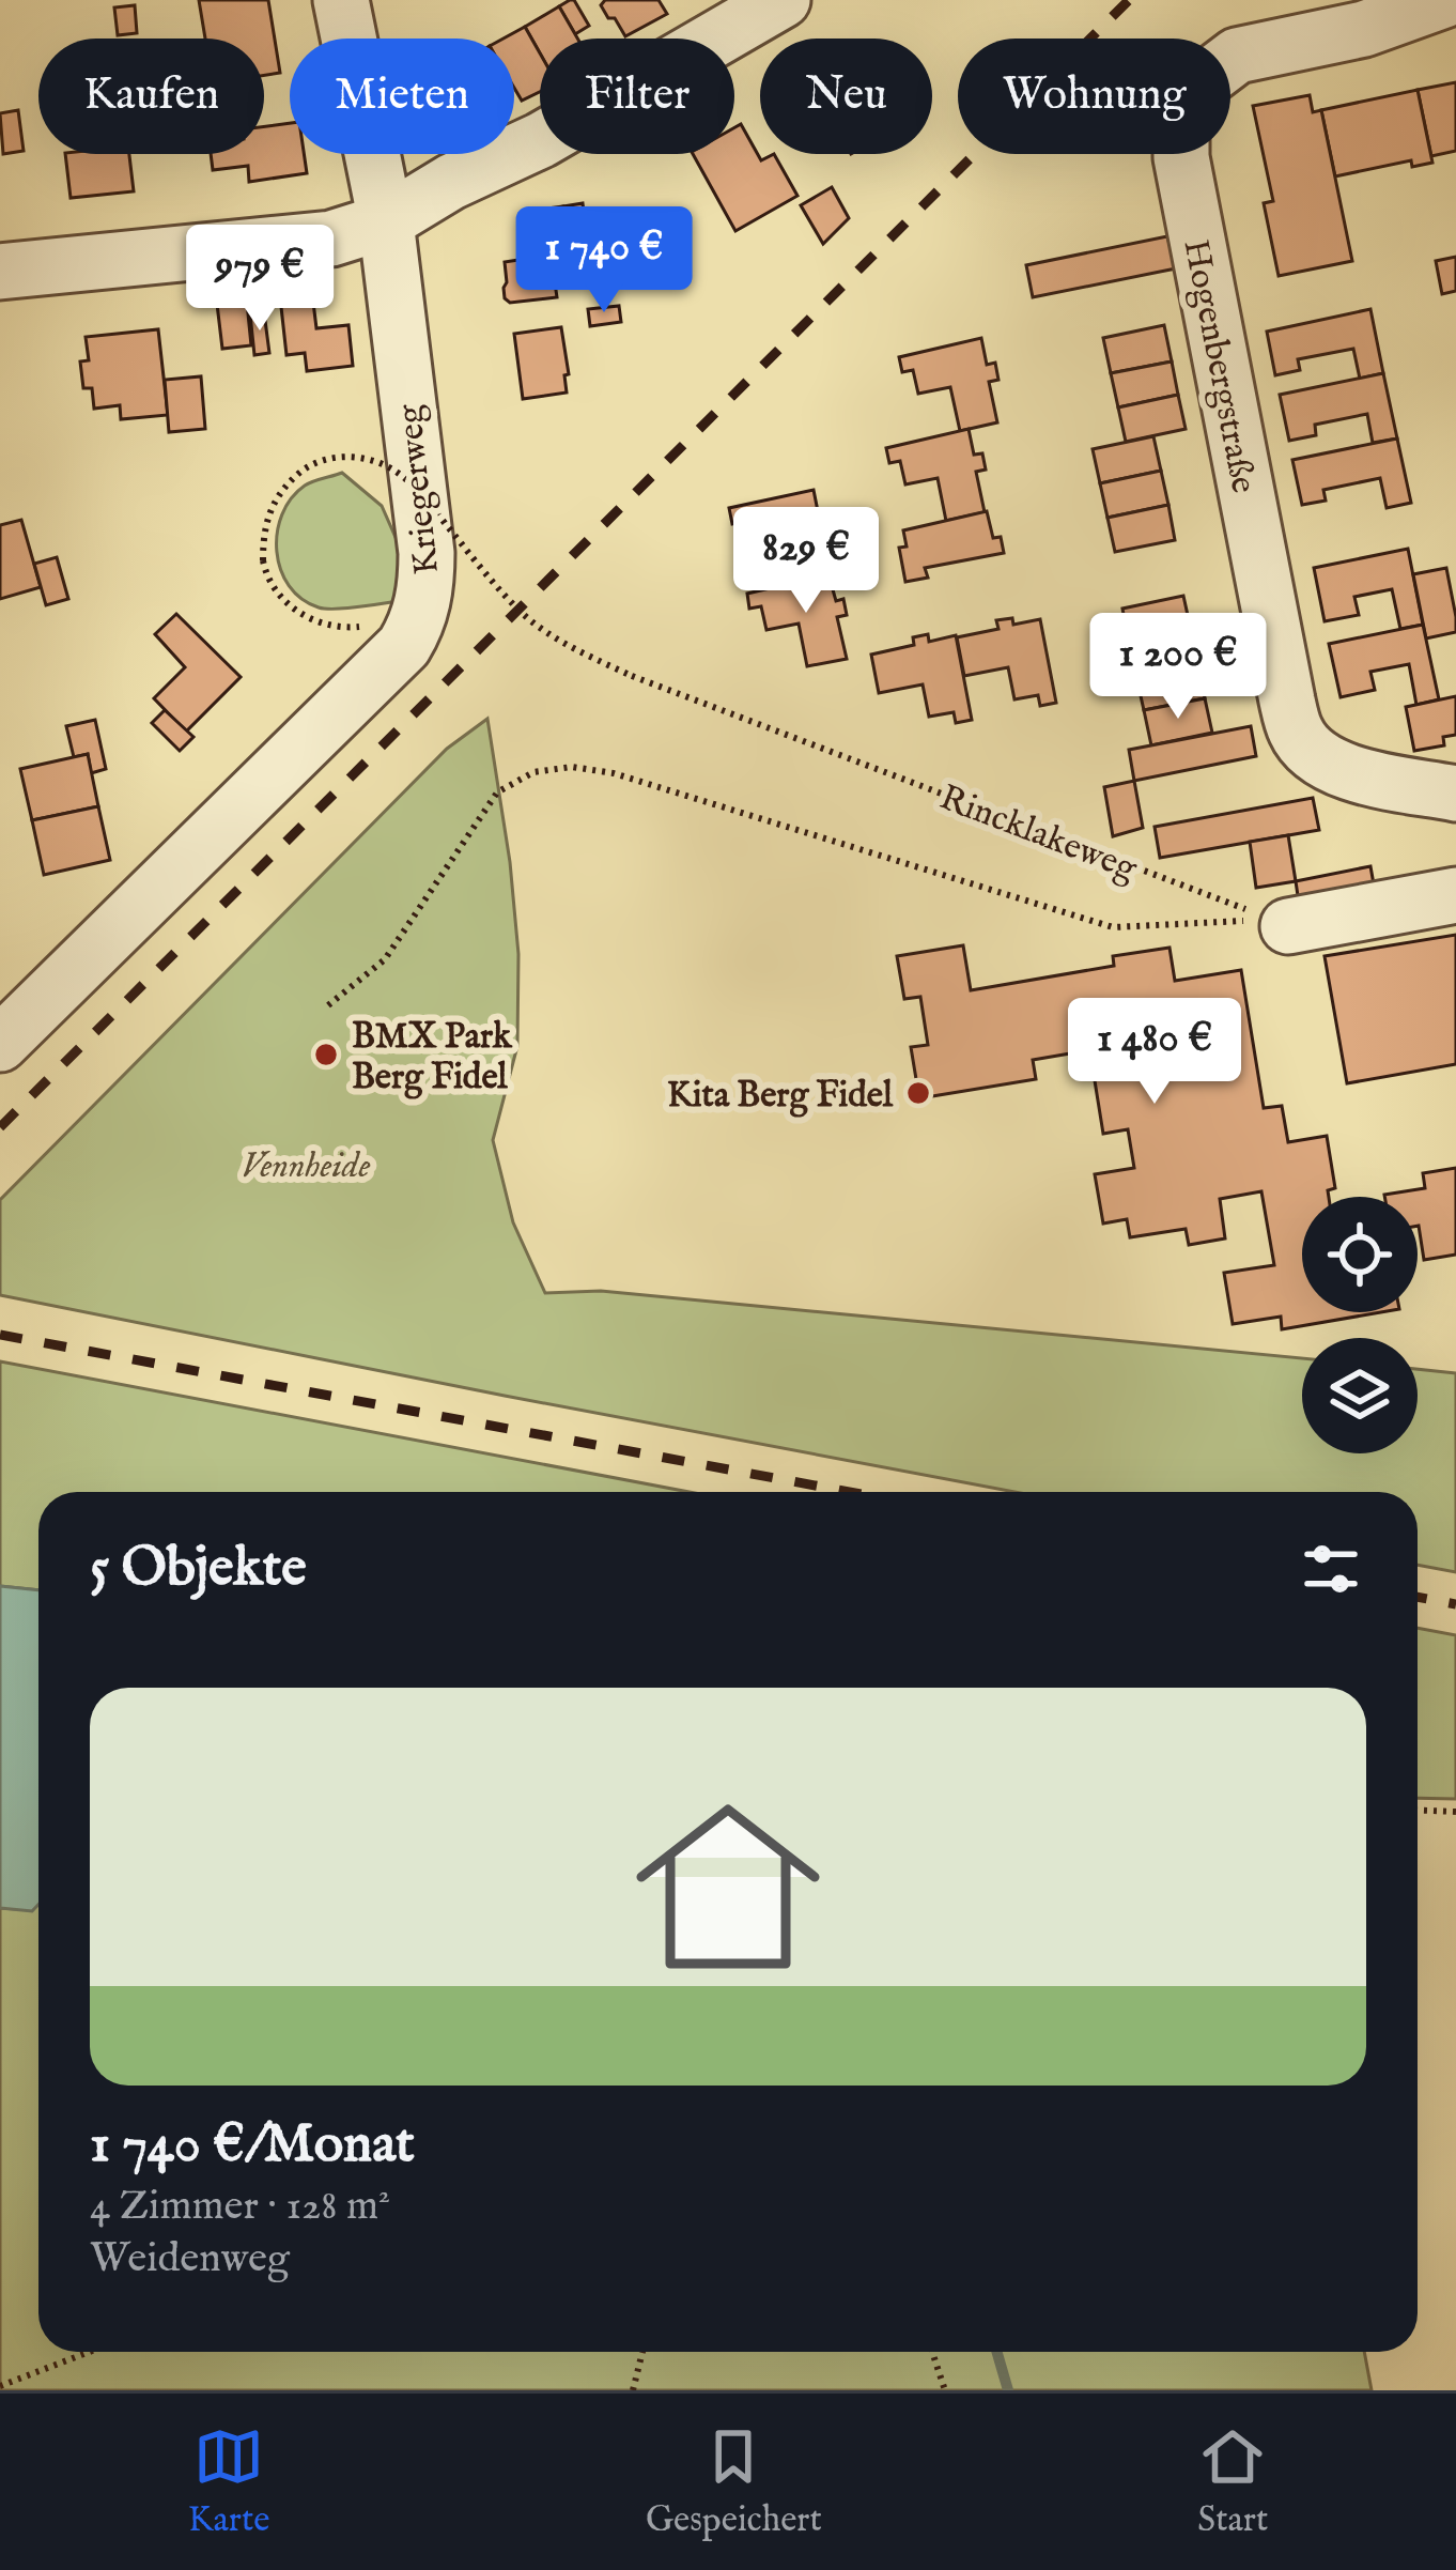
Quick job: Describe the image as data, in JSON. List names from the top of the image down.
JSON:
{
  "streets": {
    "street": ["Hogenbergstraße", "Kriegerweg"],
    "path": ["Rincklakeweg"]
  },
  "crossings": [
    ["Kriegerweg", "Rincklakeweg"]
  ],
  "parks": ["Vennheide"],
  "places": ["BMX Park Berg Fidel", "Kita Berg Fidel"],
  "page": {
    "chip": [
      "Kaufen",
      "Mieten",
      "Filter",
      "Neu",
      "Wohnung"
    ],
    "price": [
      "1 740 €",
      "979 €",
      "829 €",
      "1 200 €",
      "1 480 €"
    ],
    "heading": "5 Objekte",
    "list": [
      {
        "name": "1 740 €/Monat",
        "note": "4 Zimmer · 128 m² · Weidenweg"
      }
    ],
    "tabs": ["Karte", "Gespeichert", "Start"]
  }
}
